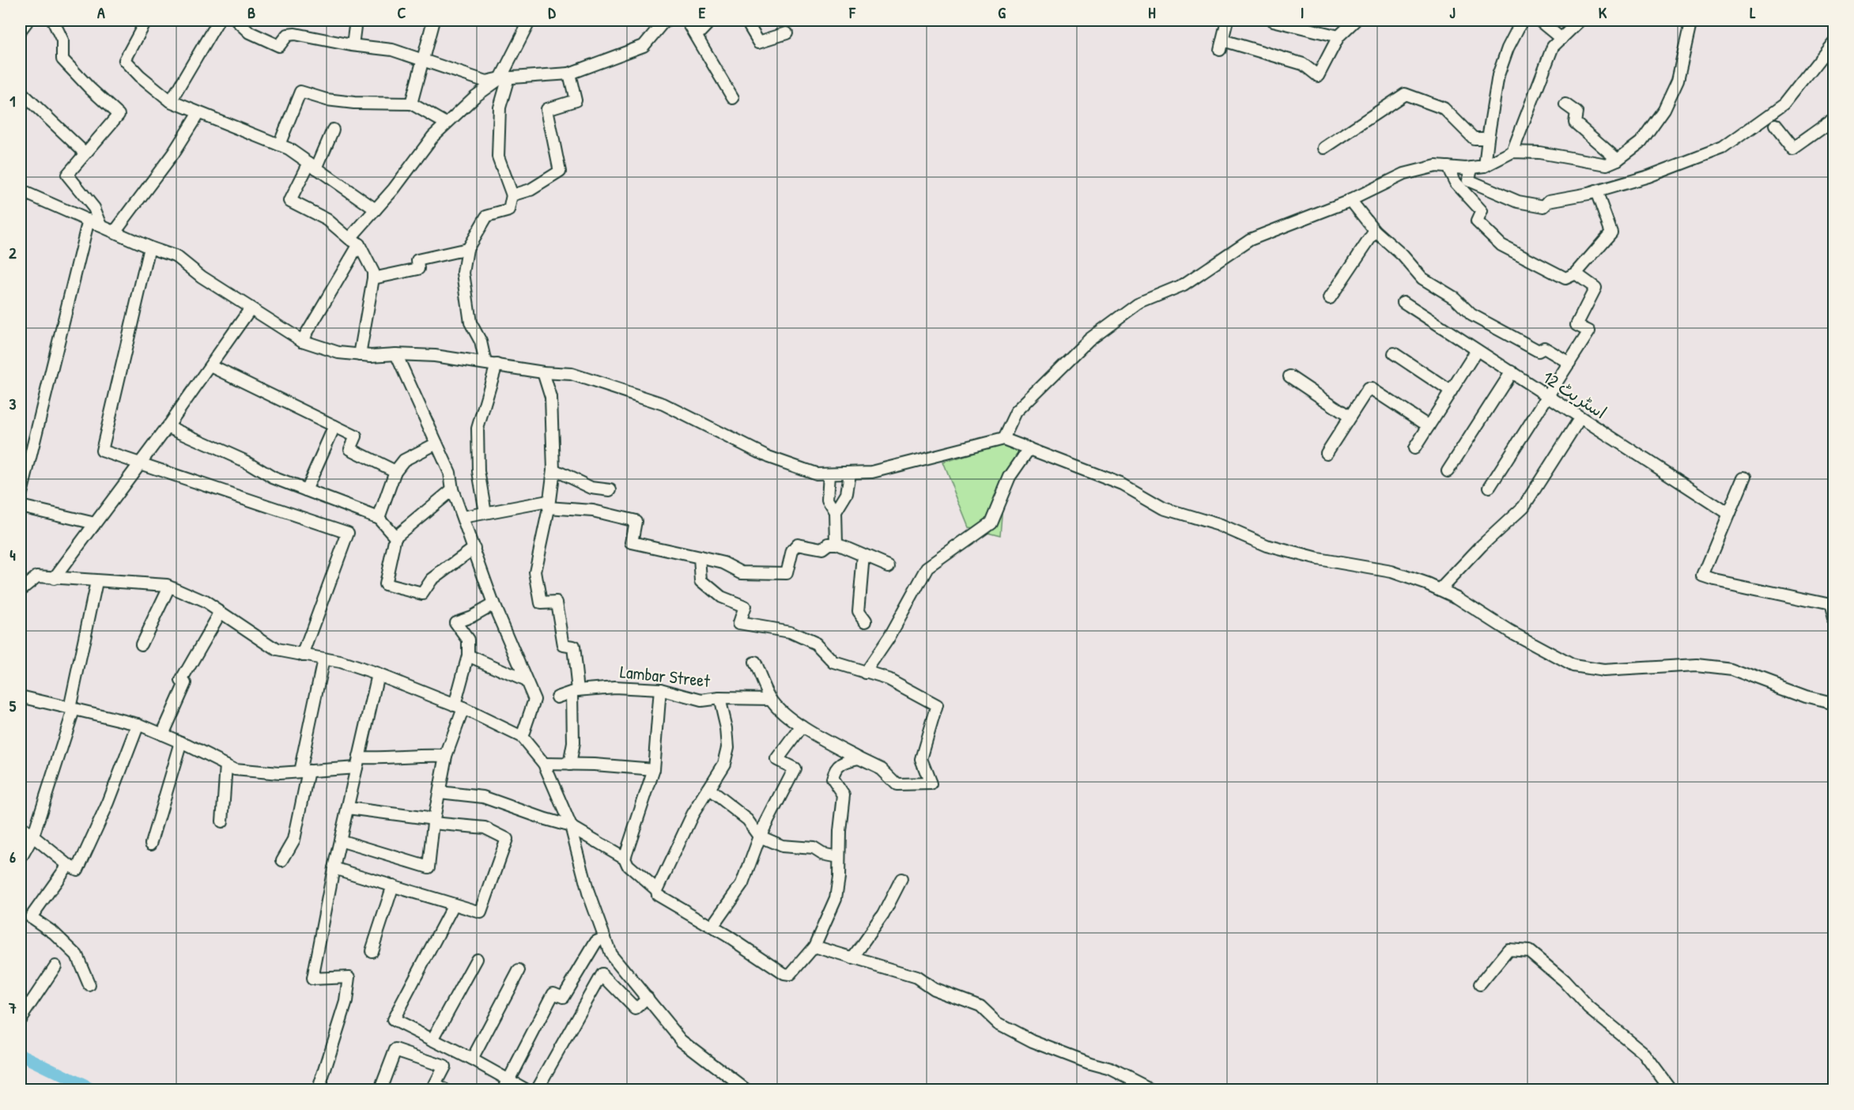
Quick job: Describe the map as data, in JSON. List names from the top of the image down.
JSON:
{
  "streets": {
    "street": ["اسٹریٹ 12", "Lambar Street"]
  },
  "grid": {
    "columns": [
      "A",
      "B",
      "C",
      "D",
      "E",
      "F",
      "G",
      "H",
      "I",
      "J",
      "K",
      "L"
    ],
    "rows": [
      "1",
      "2",
      "3",
      "4",
      "5",
      "6",
      "7"
    ]
  }
}
